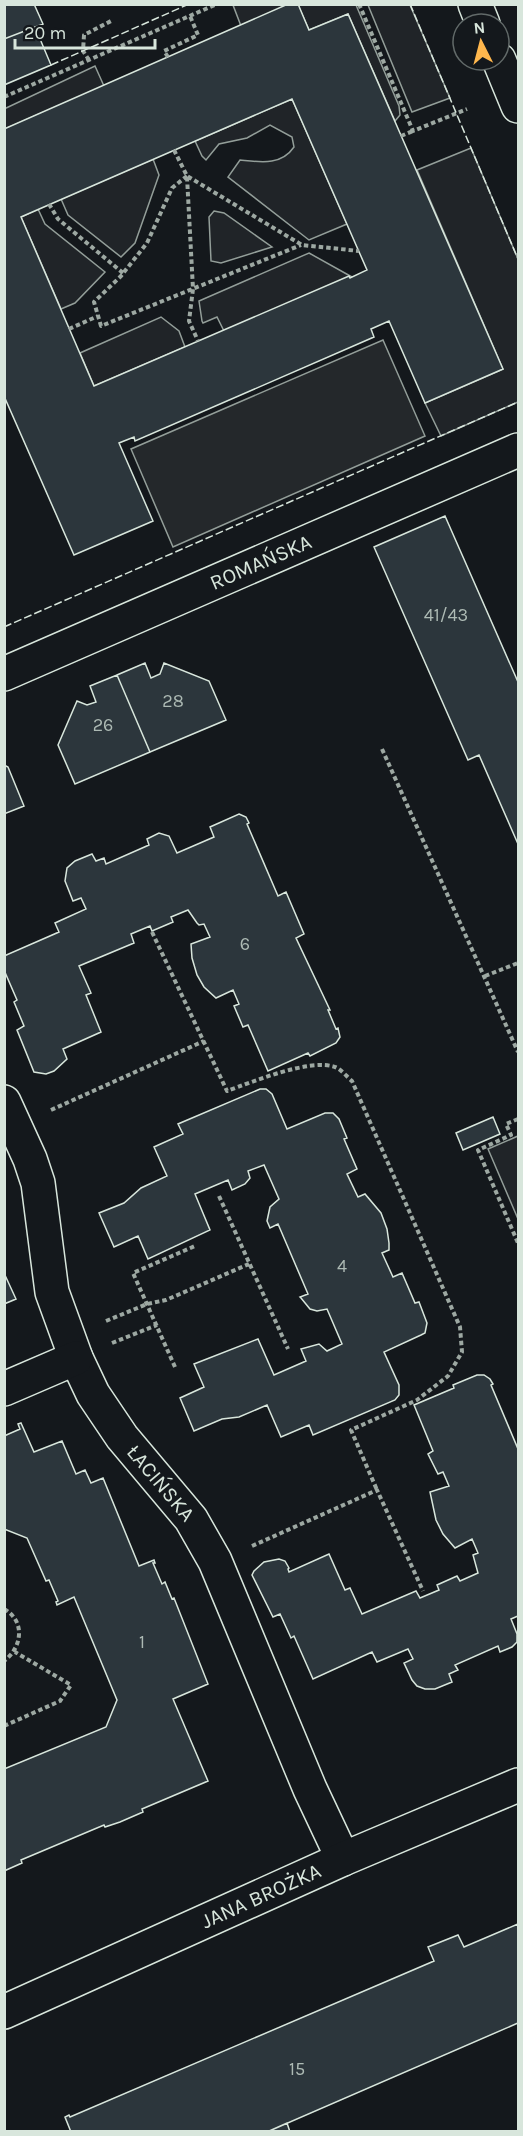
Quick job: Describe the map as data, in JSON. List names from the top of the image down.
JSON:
{
  "streets": {
    "street": ["ROMAŃSKA", "ŁACIŃSKA", "JANA BROŻKA"]
  },
  "crossings": [
    ["ŁACIŃSKA", "JANA BROŻKA"]
  ],
  "house_numbers": [
    "41/43",
    "28",
    "26",
    "6",
    "4",
    "1",
    "15"
  ],
  "scale_bar": "20 m",
  "north": "top"
}
